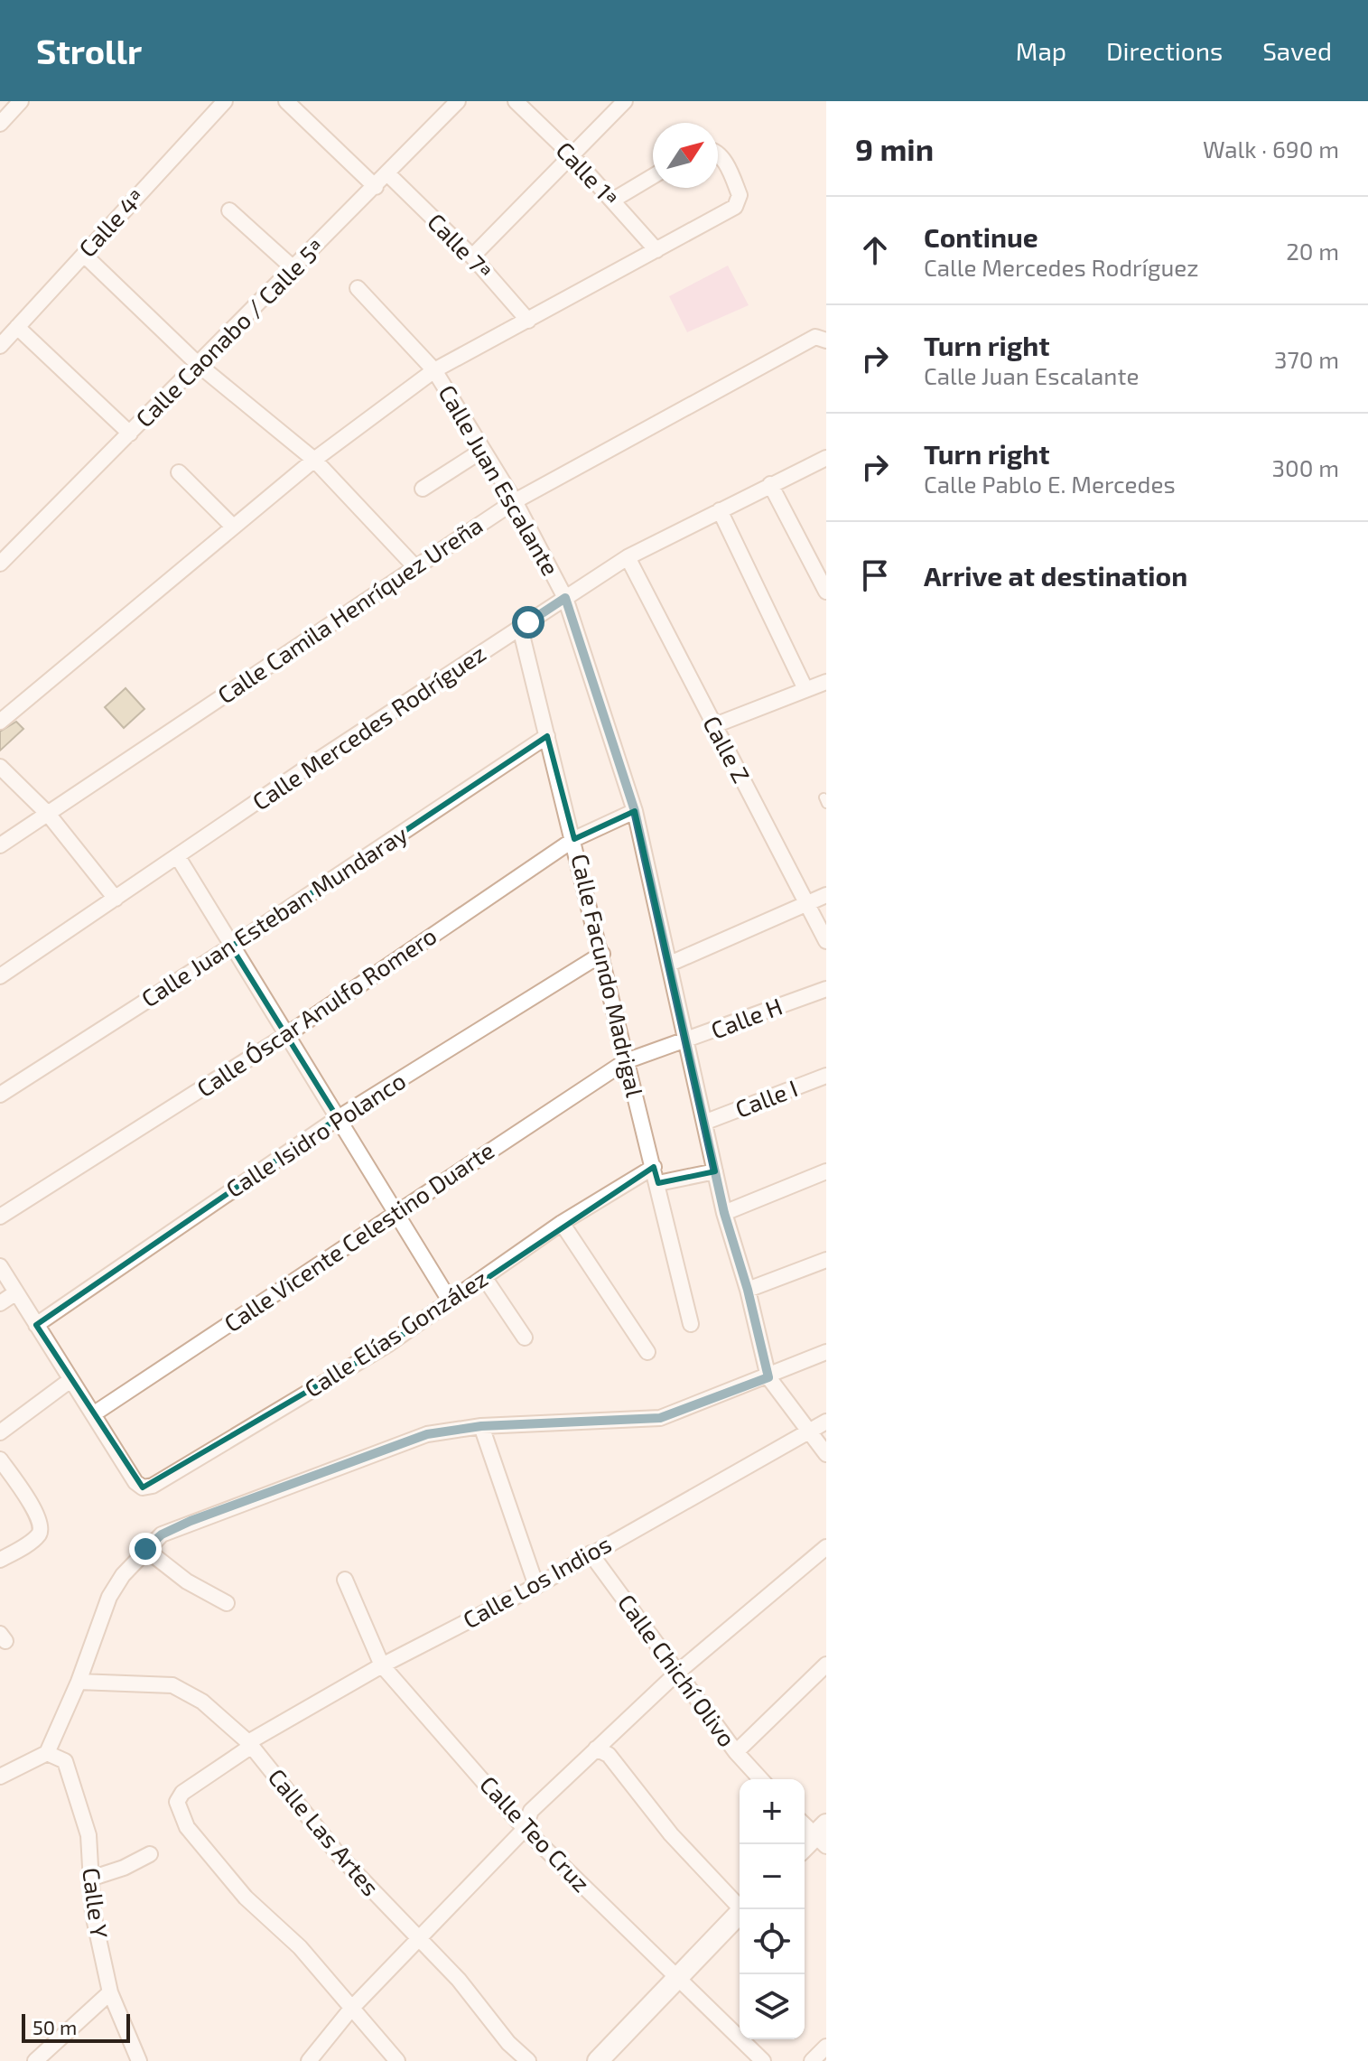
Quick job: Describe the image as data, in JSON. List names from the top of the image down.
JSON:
{
  "streets": {
    "street": [
      "Calle 1ª",
      "Calle 4ª",
      "Calle 7ª",
      "Calle Caonabo / Calle 5ª",
      "Calle Juan Escalante",
      "Calle Camila Henríquez Ureña",
      "Calle Mercedes Rodríguez",
      "Calle Z",
      "Calle Juan Esteban Mundaray",
      "Calle Facundo Madrigal",
      "Calle Óscar Anulfo Romero",
      "Calle H",
      "Calle I",
      "Calle Isidro Polanco",
      "Calle Vicente Celestino Duarte",
      "Calle Elías González",
      "Calle Los Indios",
      "Calle Chichí Olivo",
      "Calle Las Artes",
      "Calle Teo Cruz",
      "Calle Y"
    ]
  },
  "crossings": [
    ["Calle 7ª", "Calle Caonabo / Calle 5ª"],
    ["Calle Juan Escalante", "Calle Camila Henríquez Ureña"],
    ["Calle Juan Escalante", "Calle Mercedes Rodríguez"],
    ["Calle Juan Escalante", "Calle Óscar Anulfo Romero"],
    ["Calle Juan Escalante", "Calle H"],
    ["Calle Juan Escalante", "Calle I"],
    ["Calle Juan Escalante", "Calle Los Indios"],
    ["Calle Mercedes Rodríguez", "Calle Z"],
    ["Calle Mercedes Rodríguez", "Calle Facundo Madrigal"],
    ["Calle Juan Esteban Mundaray", "Calle Facundo Madrigal"],
    ["Calle Facundo Madrigal", "Calle Óscar Anulfo Romero"],
    ["Calle Facundo Madrigal", "Calle H"],
    ["Calle Facundo Madrigal", "Calle Isidro Polanco"],
    ["Calle Facundo Madrigal", "Calle Vicente Celestino Duarte"],
    ["Calle Facundo Madrigal", "Calle Elías González"],
    ["Calle H", "Calle Vicente Celestino Duarte"],
    ["Calle Vicente Celestino Duarte", "Calle Elías González"],
    ["Calle Los Indios", "Calle Chichí Olivo"],
    ["Calle Los Indios", "Calle Las Artes"],
    ["Calle Los Indios", "Calle Teo Cruz"]
  ],
  "scale_bar": "50 m",
  "north": "top right",
  "page": {
    "header": "Strollr",
    "nav": ["Map", "Directions", "Saved"],
    "heading": ["9 min", "Walk · 690 m"],
    "list": [
      ["Continue", "Calle Mercedes Rodríguez", "20 m"],
      ["Turn right", "Calle Juan Escalante", "370 m"],
      ["Turn right", "Calle Pablo E. Mercedes", "300 m"],
      "Arrive at destination"
    ],
    "map_buttons": ["+", "−"],
    "scale": "50 m"
  }
}
